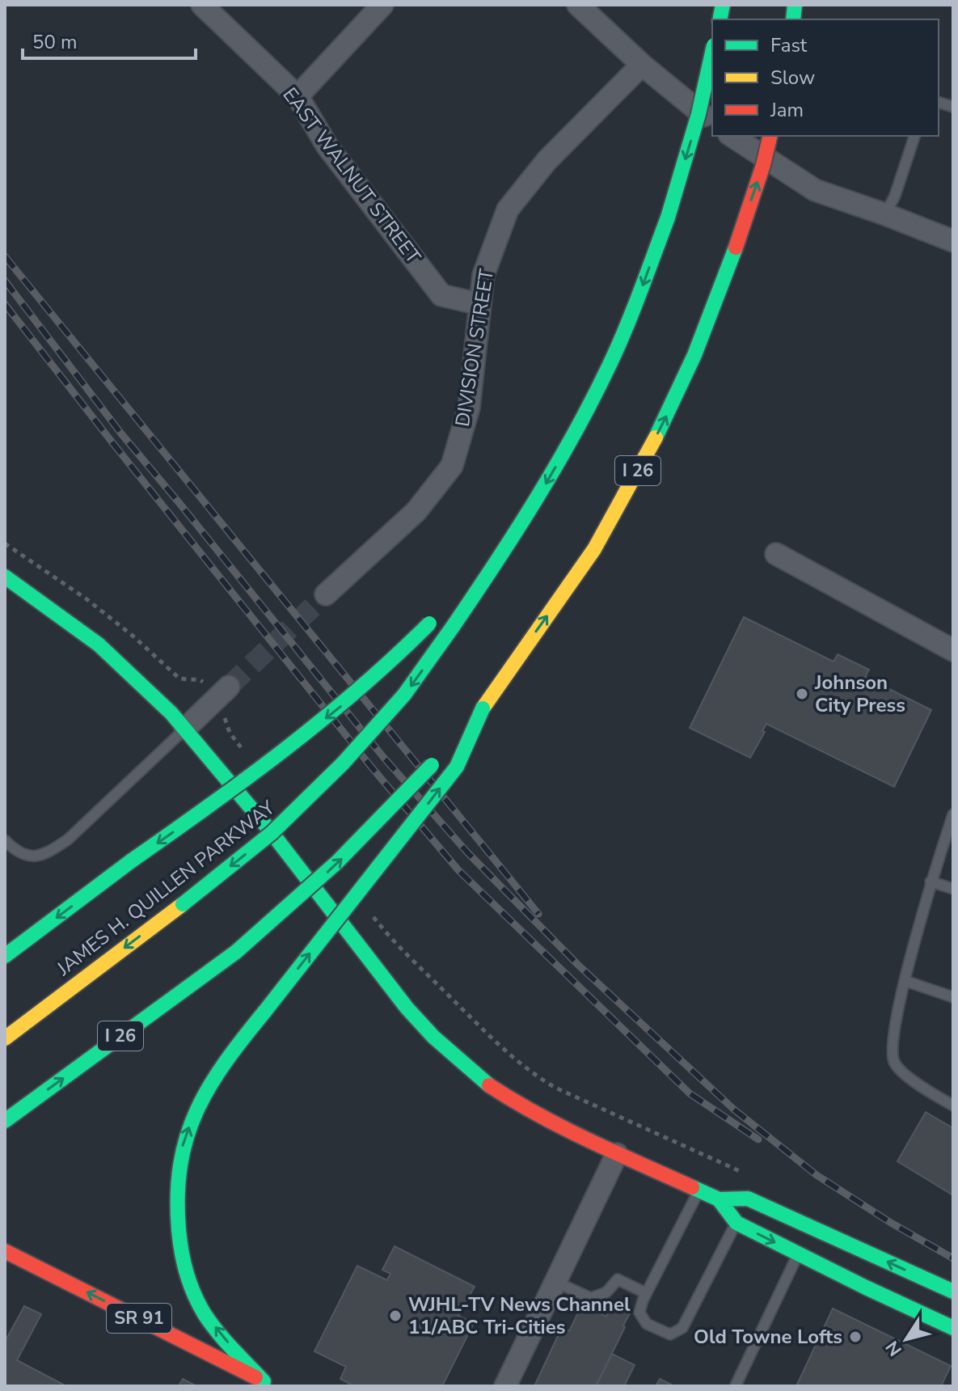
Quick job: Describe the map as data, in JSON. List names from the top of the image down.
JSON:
{
  "streets": {
    "main road": ["I 26", "JAMES H. QUILLEN PARKWAY", "SR 91"],
    "street": ["EAST WALNUT STREET", "DIVISION STREET"]
  },
  "crossings": [
    ["EAST WALNUT STREET", "DIVISION STREET"]
  ],
  "places": ["Johnson City Press", "WJHL-TV News Channel 11/ABC Tri-Cities", "Old Towne Lofts"],
  "legend": ["Fast", "Slow", "Jam"],
  "scale_bar": "50 m",
  "north": "bottom left"
}
